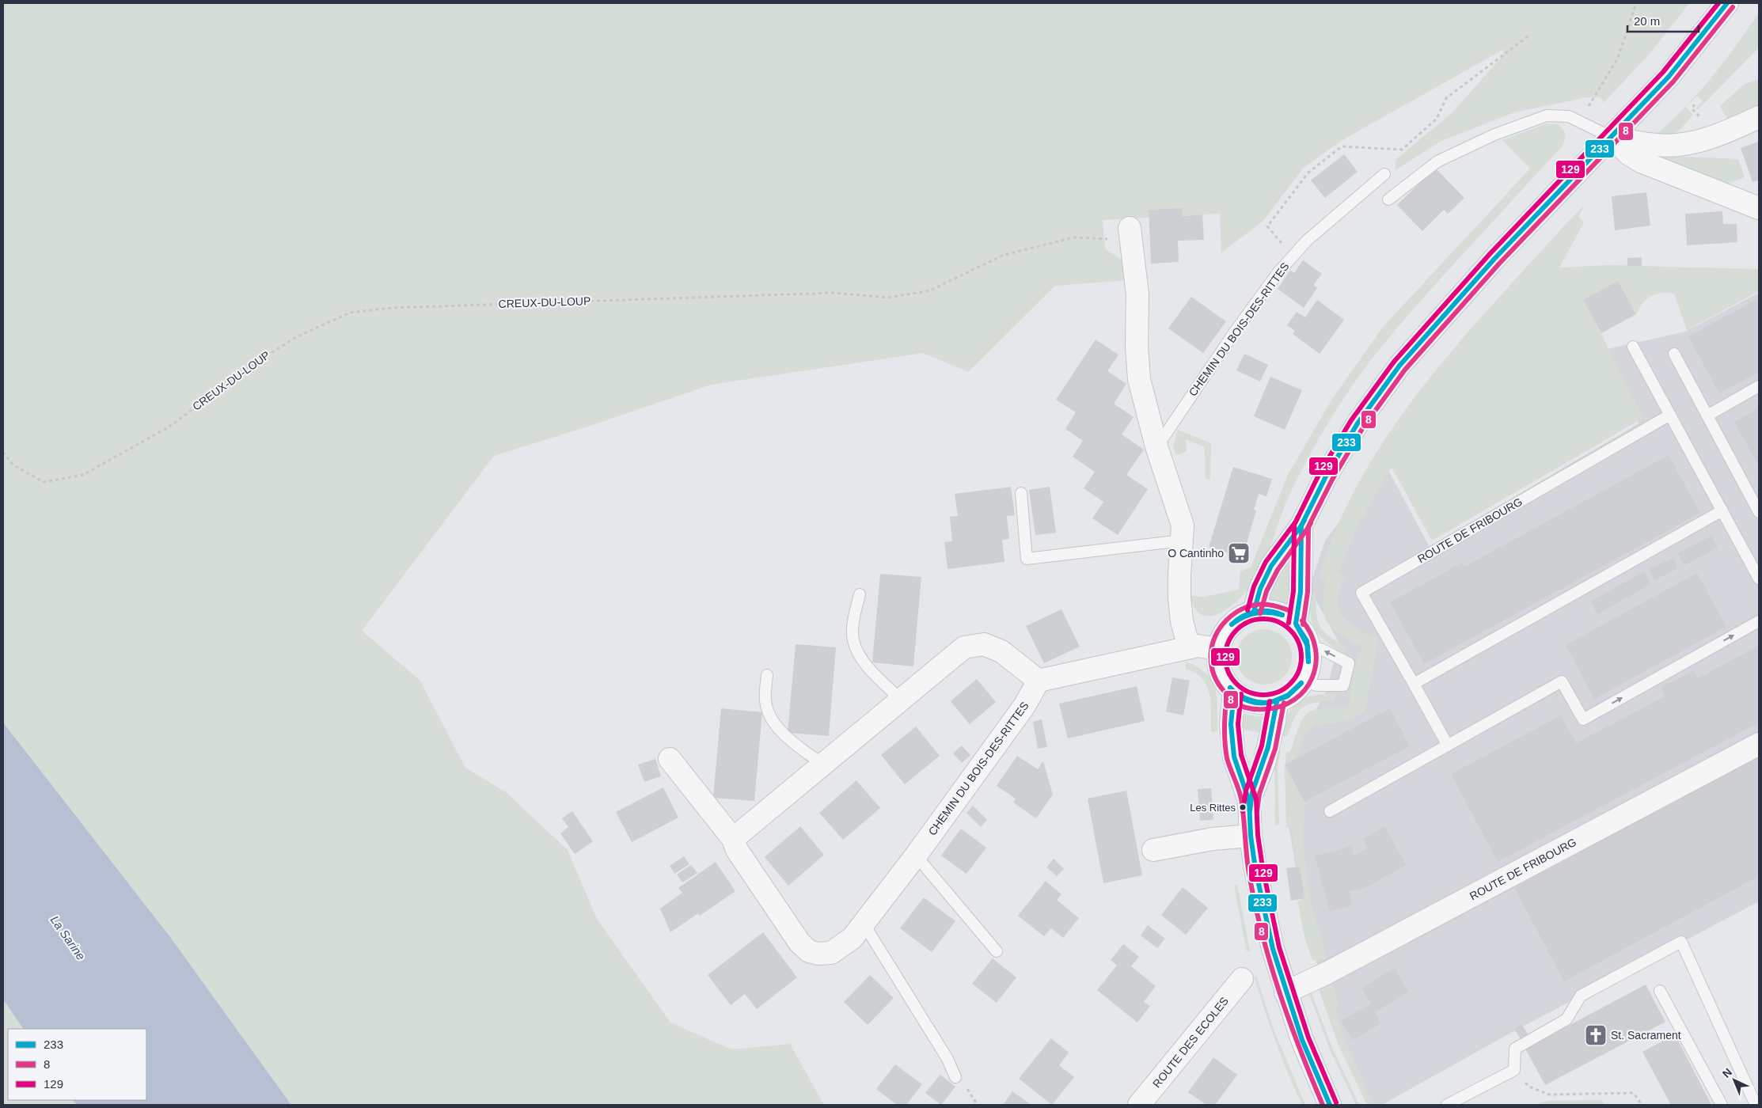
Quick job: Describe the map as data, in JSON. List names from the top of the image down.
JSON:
{
  "streets": {
    "street": ["CHEMIN DU BOIS-DES-RITTES", "ROUTE DE FRIBOURG", "ROUTE DES ECOLES"],
    "path": ["CREUX-DU-LOUP"]
  },
  "water": ["La Sarine"],
  "places": {
    "supermarket": ["O Cantinho"],
    "other": ["Les Rittes"],
    "church": ["St. Sacrament"]
  },
  "lines": ["transit line 233", "transit line 129", "transit line 8"],
  "legend": ["233", "8", "129"],
  "scale_bar": "20 m",
  "north": "top left"
}
